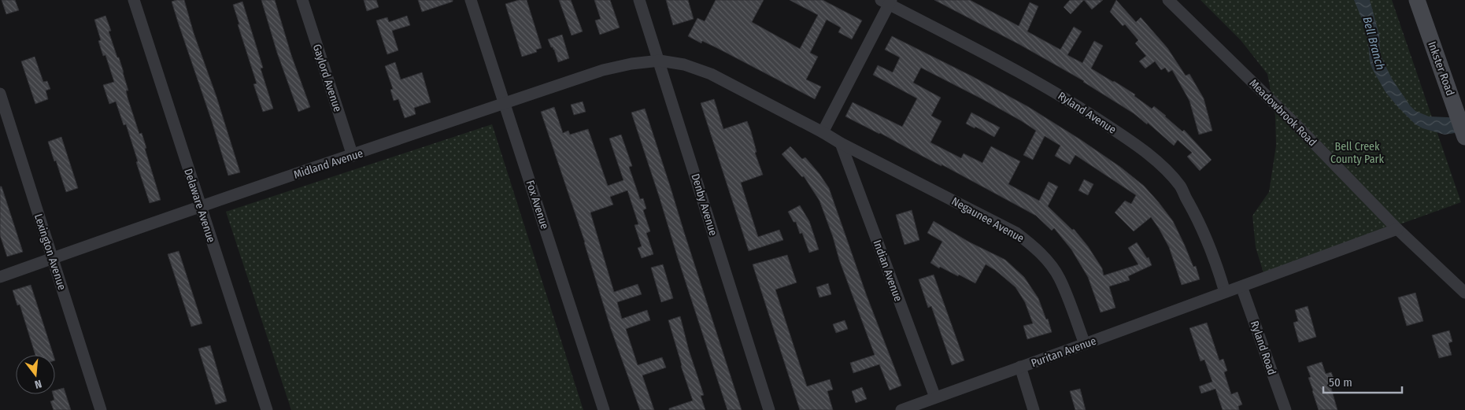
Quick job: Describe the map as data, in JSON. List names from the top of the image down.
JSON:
{
  "streets": {
    "main road": ["Inkster Road"],
    "street": [
      "Gaylord Avenue",
      "Ryland Avenue",
      "Meadowbrook Road",
      "Midland Avenue",
      "Fox Avenue",
      "Denby Avenue",
      "Delaware Avenue",
      "Negaunee Avenue",
      "Lexington Avenue",
      "Indian Avenue",
      "Ryland Road",
      "Puritan Avenue"
    ]
  },
  "crossings": [
    ["Gaylord Avenue", "Midland Avenue"],
    ["Ryland Avenue", "Puritan Avenue"],
    ["Midland Avenue", "Fox Avenue"],
    ["Midland Avenue", "Denby Avenue"],
    ["Midland Avenue", "Delaware Avenue"],
    ["Midland Avenue", "Lexington Avenue"],
    ["Negaunee Avenue", "Indian Avenue"],
    ["Negaunee Avenue", "Puritan Avenue"],
    ["Indian Avenue", "Puritan Avenue"],
    ["Ryland Road", "Puritan Avenue"]
  ],
  "water": ["Bell Branch"],
  "parks": ["Bell Creek County Park"],
  "scale_bar": "50 m",
  "north": "bottom"
}
